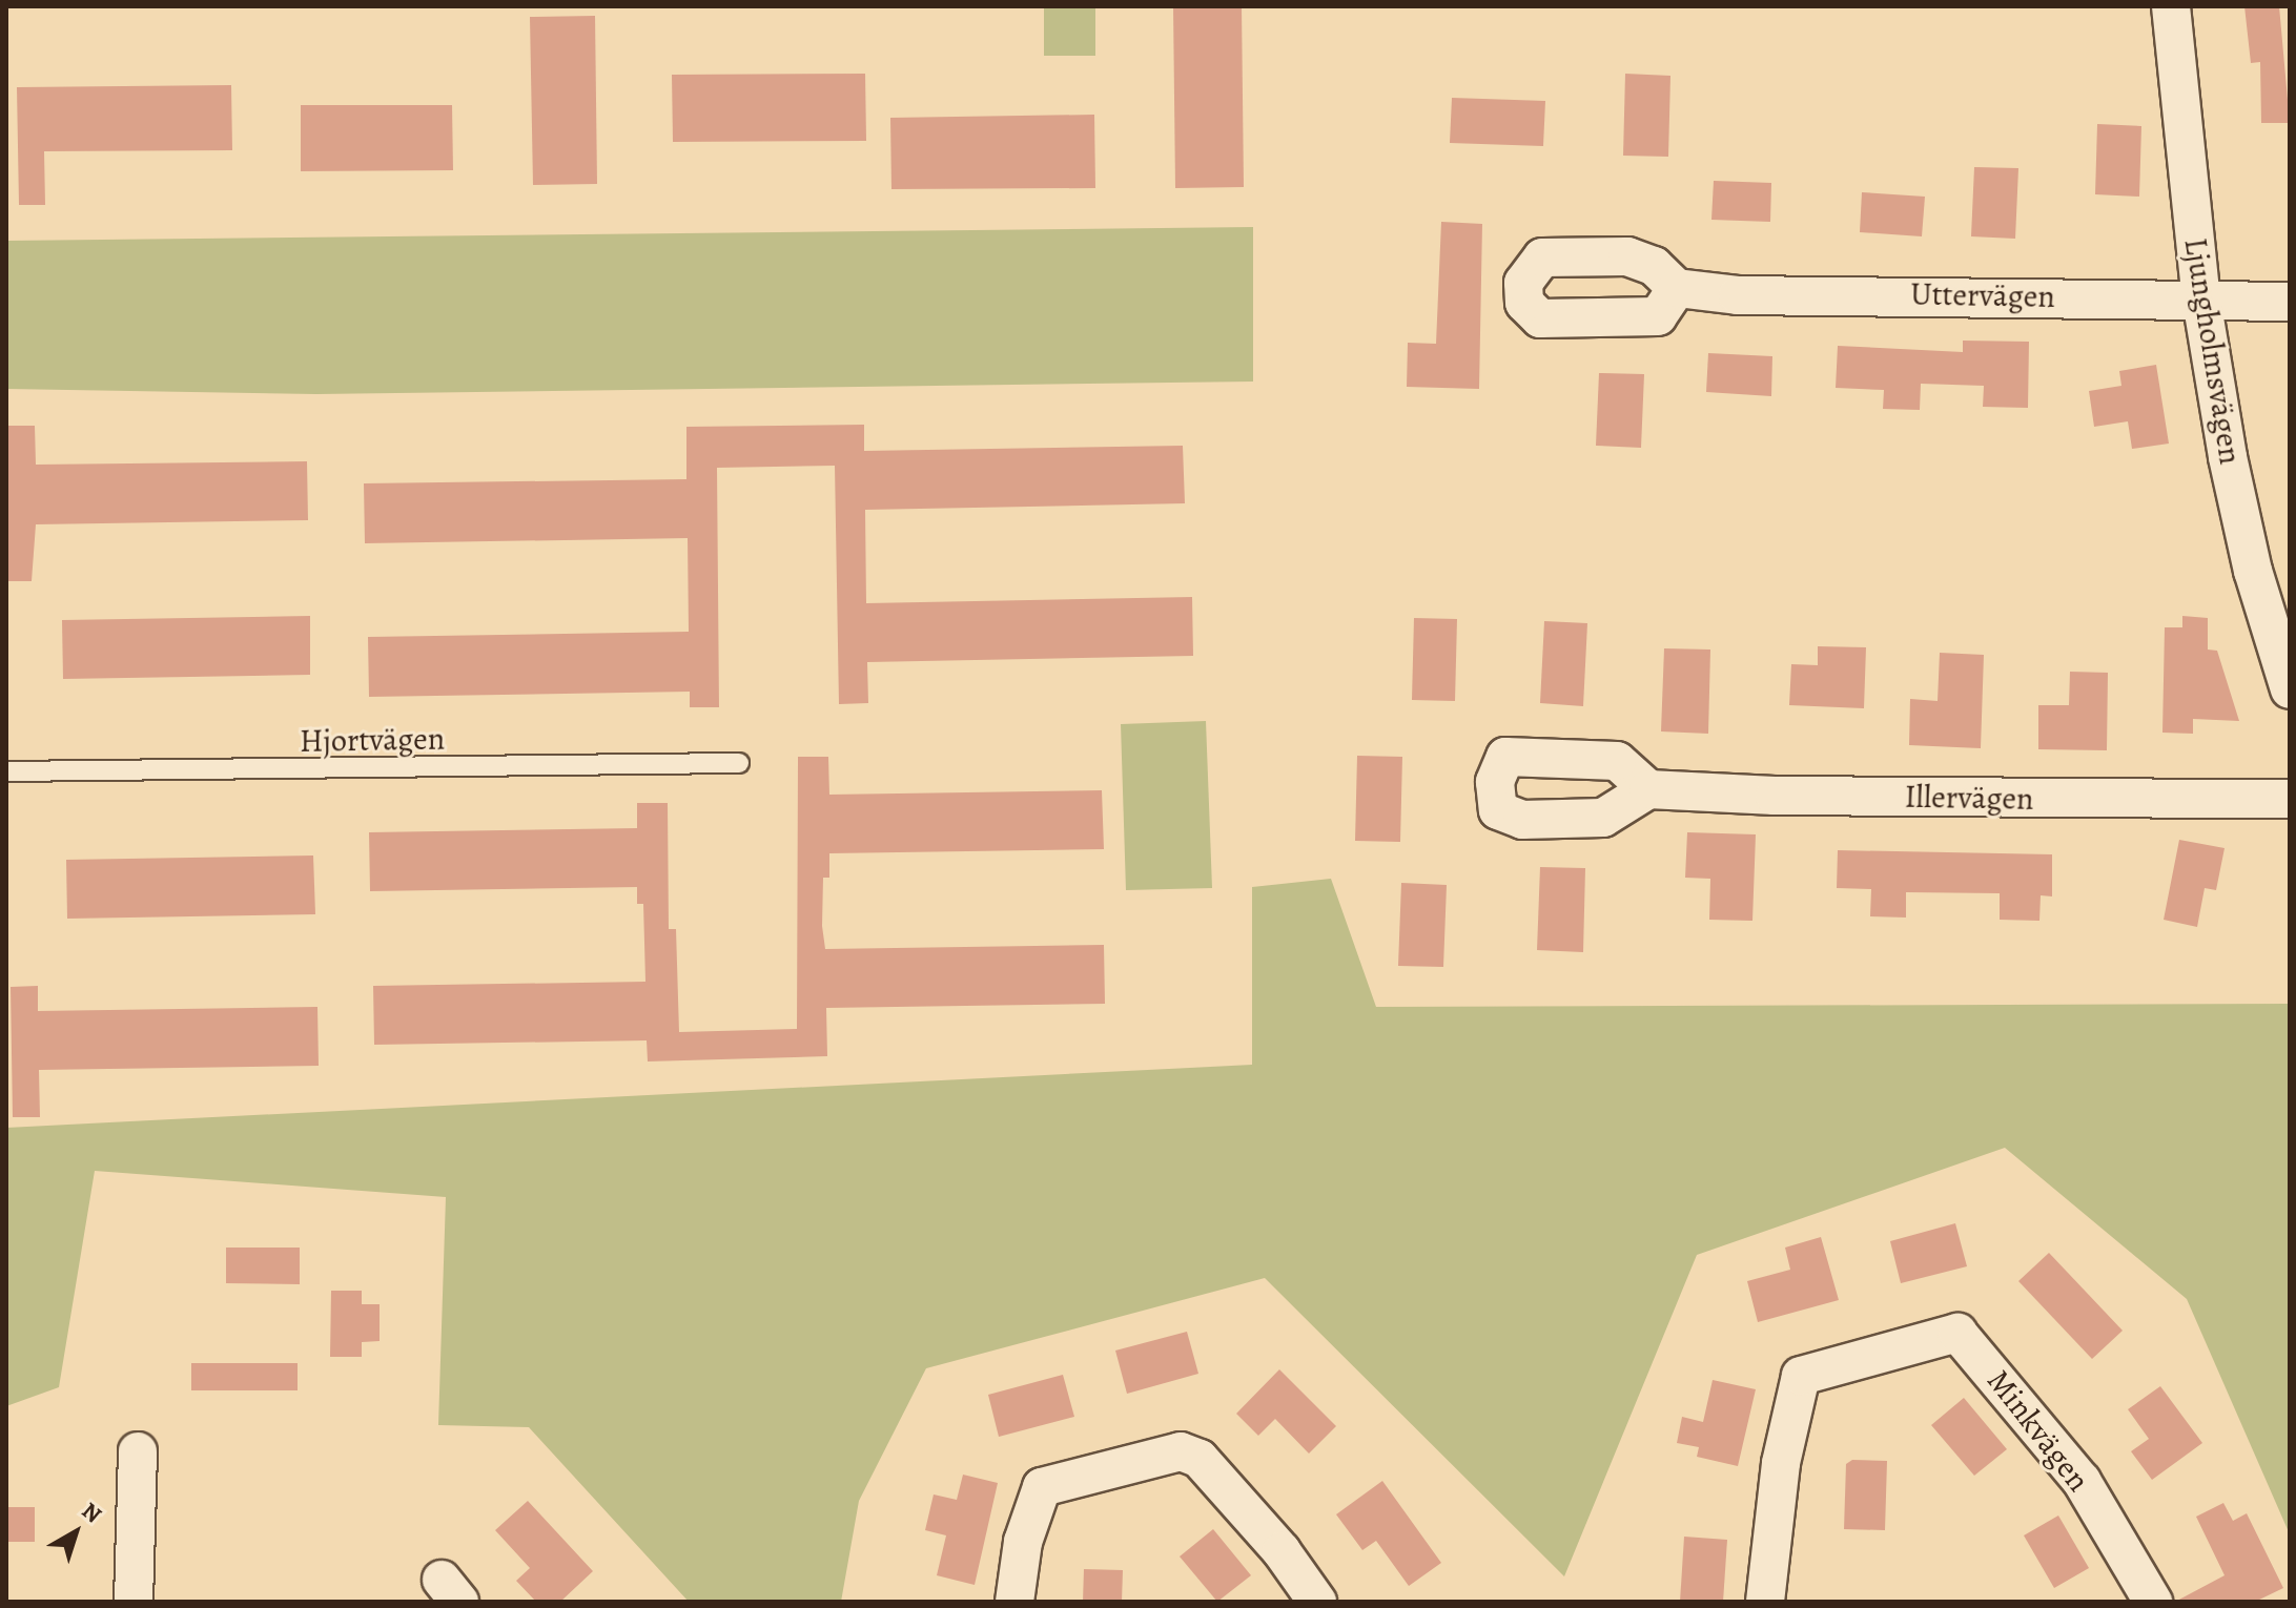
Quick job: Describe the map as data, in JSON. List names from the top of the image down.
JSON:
{
  "streets": {
    "street": [
      "Uttervägen",
      "Ljungholmsvägen",
      "Illervägen",
      "Minkvägen"
    ],
    "lane": ["Hjortvägen"]
  },
  "crossings": [
    ["Uttervägen", "Ljungholmsvägen"]
  ],
  "north": "top right"
}
